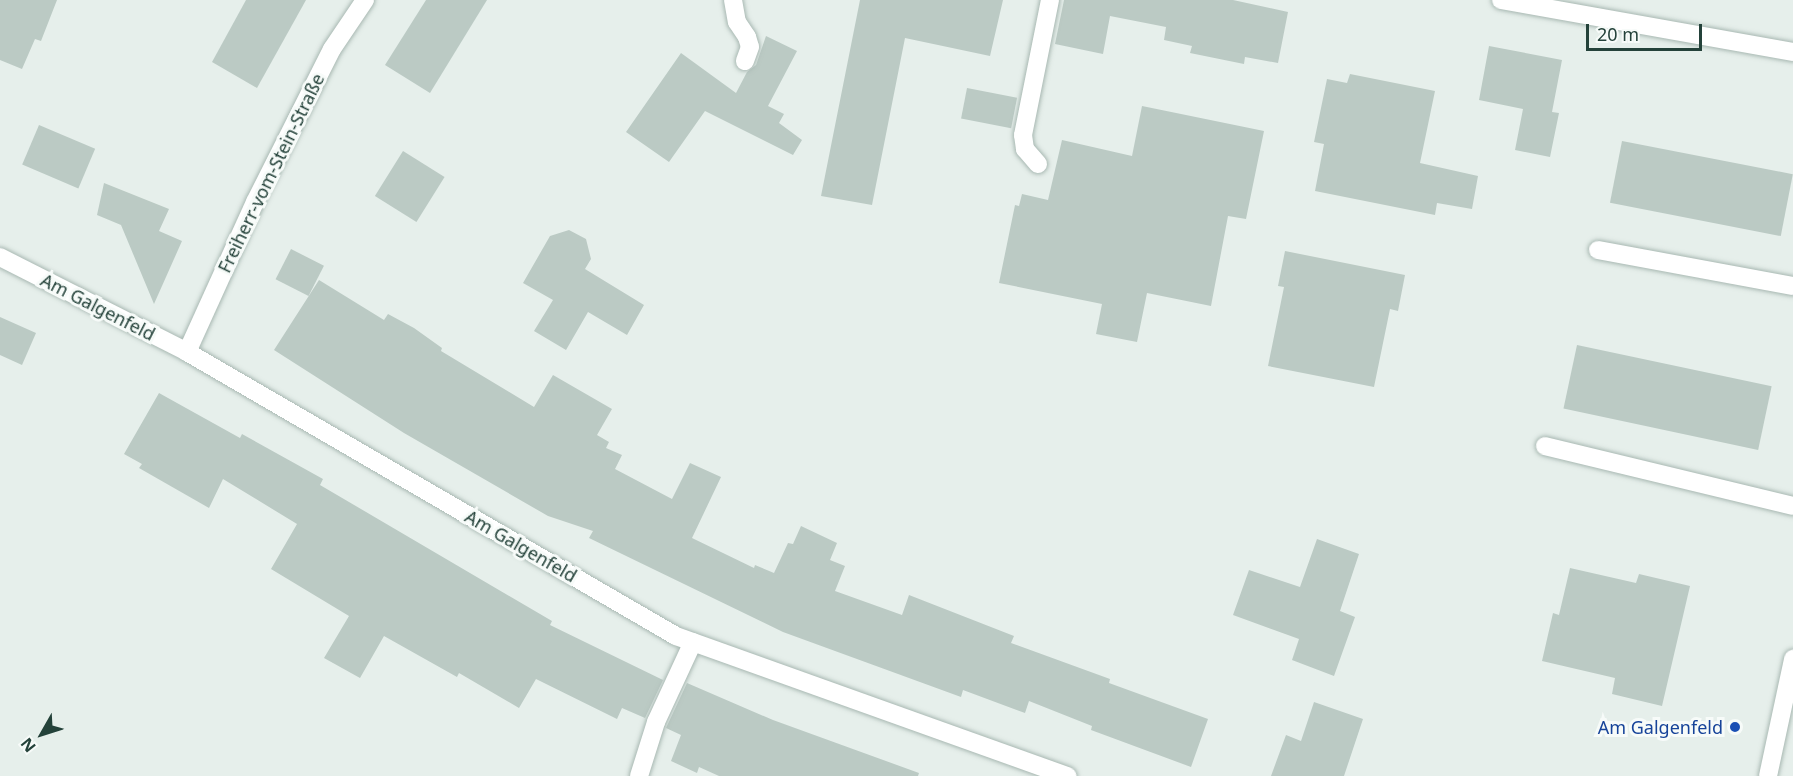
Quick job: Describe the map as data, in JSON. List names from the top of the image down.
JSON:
{
  "streets": {
    "street": ["Freiherr-vom-Stein-Straße", "Am Galgenfeld"]
  },
  "crossings": [
    ["Freiherr-vom-Stein-Straße", "Am Galgenfeld"]
  ],
  "places": ["Am Galgenfeld"],
  "scale_bar": "20 m",
  "north": "bottom left"
}
